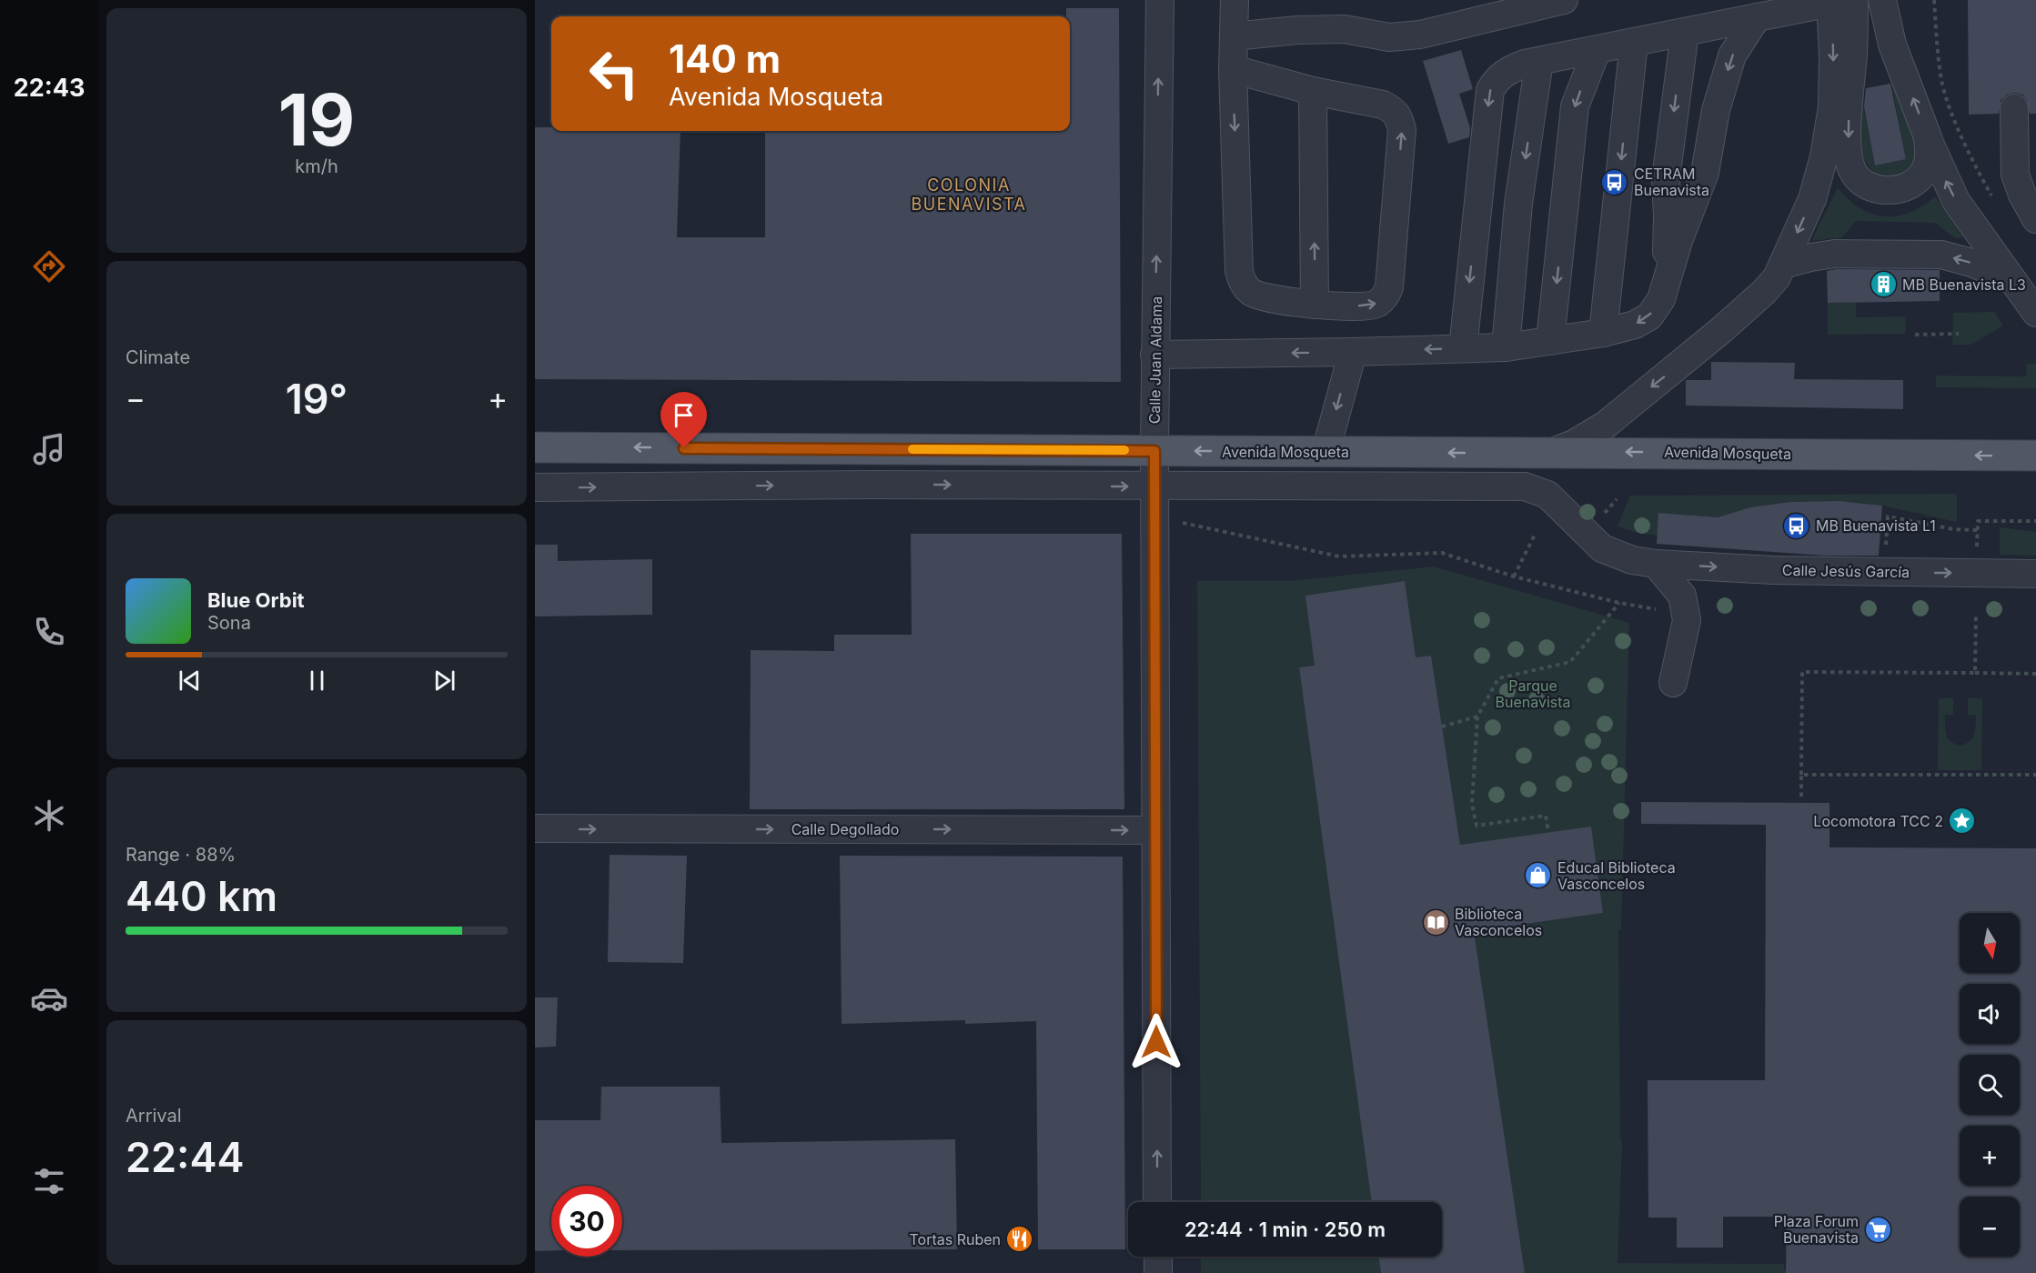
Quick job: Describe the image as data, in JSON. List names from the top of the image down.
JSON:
{
  "streets": {
    "main road": ["Avenida Mosqueta"],
    "street": ["Calle Juan Aldama", "Calle Jesús García", "Calle Degollado"]
  },
  "crossings": [
    ["Calle Juan Aldama", "Avenida Mosqueta"],
    ["Calle Juan Aldama", "Calle Jesús García"],
    ["Calle Juan Aldama", "Calle Degollado"]
  ],
  "one_way": ["Avenida Mosqueta", "Calle Jesús García", "Calle Degollado"],
  "districts": ["COLONIA BUENAVISTA"],
  "parks": ["Parque Buenavista"],
  "places": {
    "bus stop": ["CETRAM Buenavista", "MB Buenavista L1"],
    "building": ["MB Buenavista L3"],
    "place": ["Locomotora TCC 2"],
    "shop": ["Educal Biblioteca Vasconcelos"],
    "library": ["Biblioteca Vasconcelos"],
    "supermarket": ["Plaza Forum Buenavista"],
    "restaurant": ["Tortas Ruben"]
  },
  "north": "bottom",
  "page": {
    "tabs": "22:43",
    "tile": [
      ["19", "km/h"],
      "Climate",
      ["Range · 88%", "440 km"],
      ["Arrival", "22:44"]
    ],
    "turn": ["140 m", "Avenida Mosqueta"],
    "heat": ["−", "19°", "+"],
    "song": ["Blue Orbit", "Sona"],
    "map_buttons": ["+", "−"],
    "limit": "30",
    "trip": "22:44 · 1 min · 250 m"
  }
}
